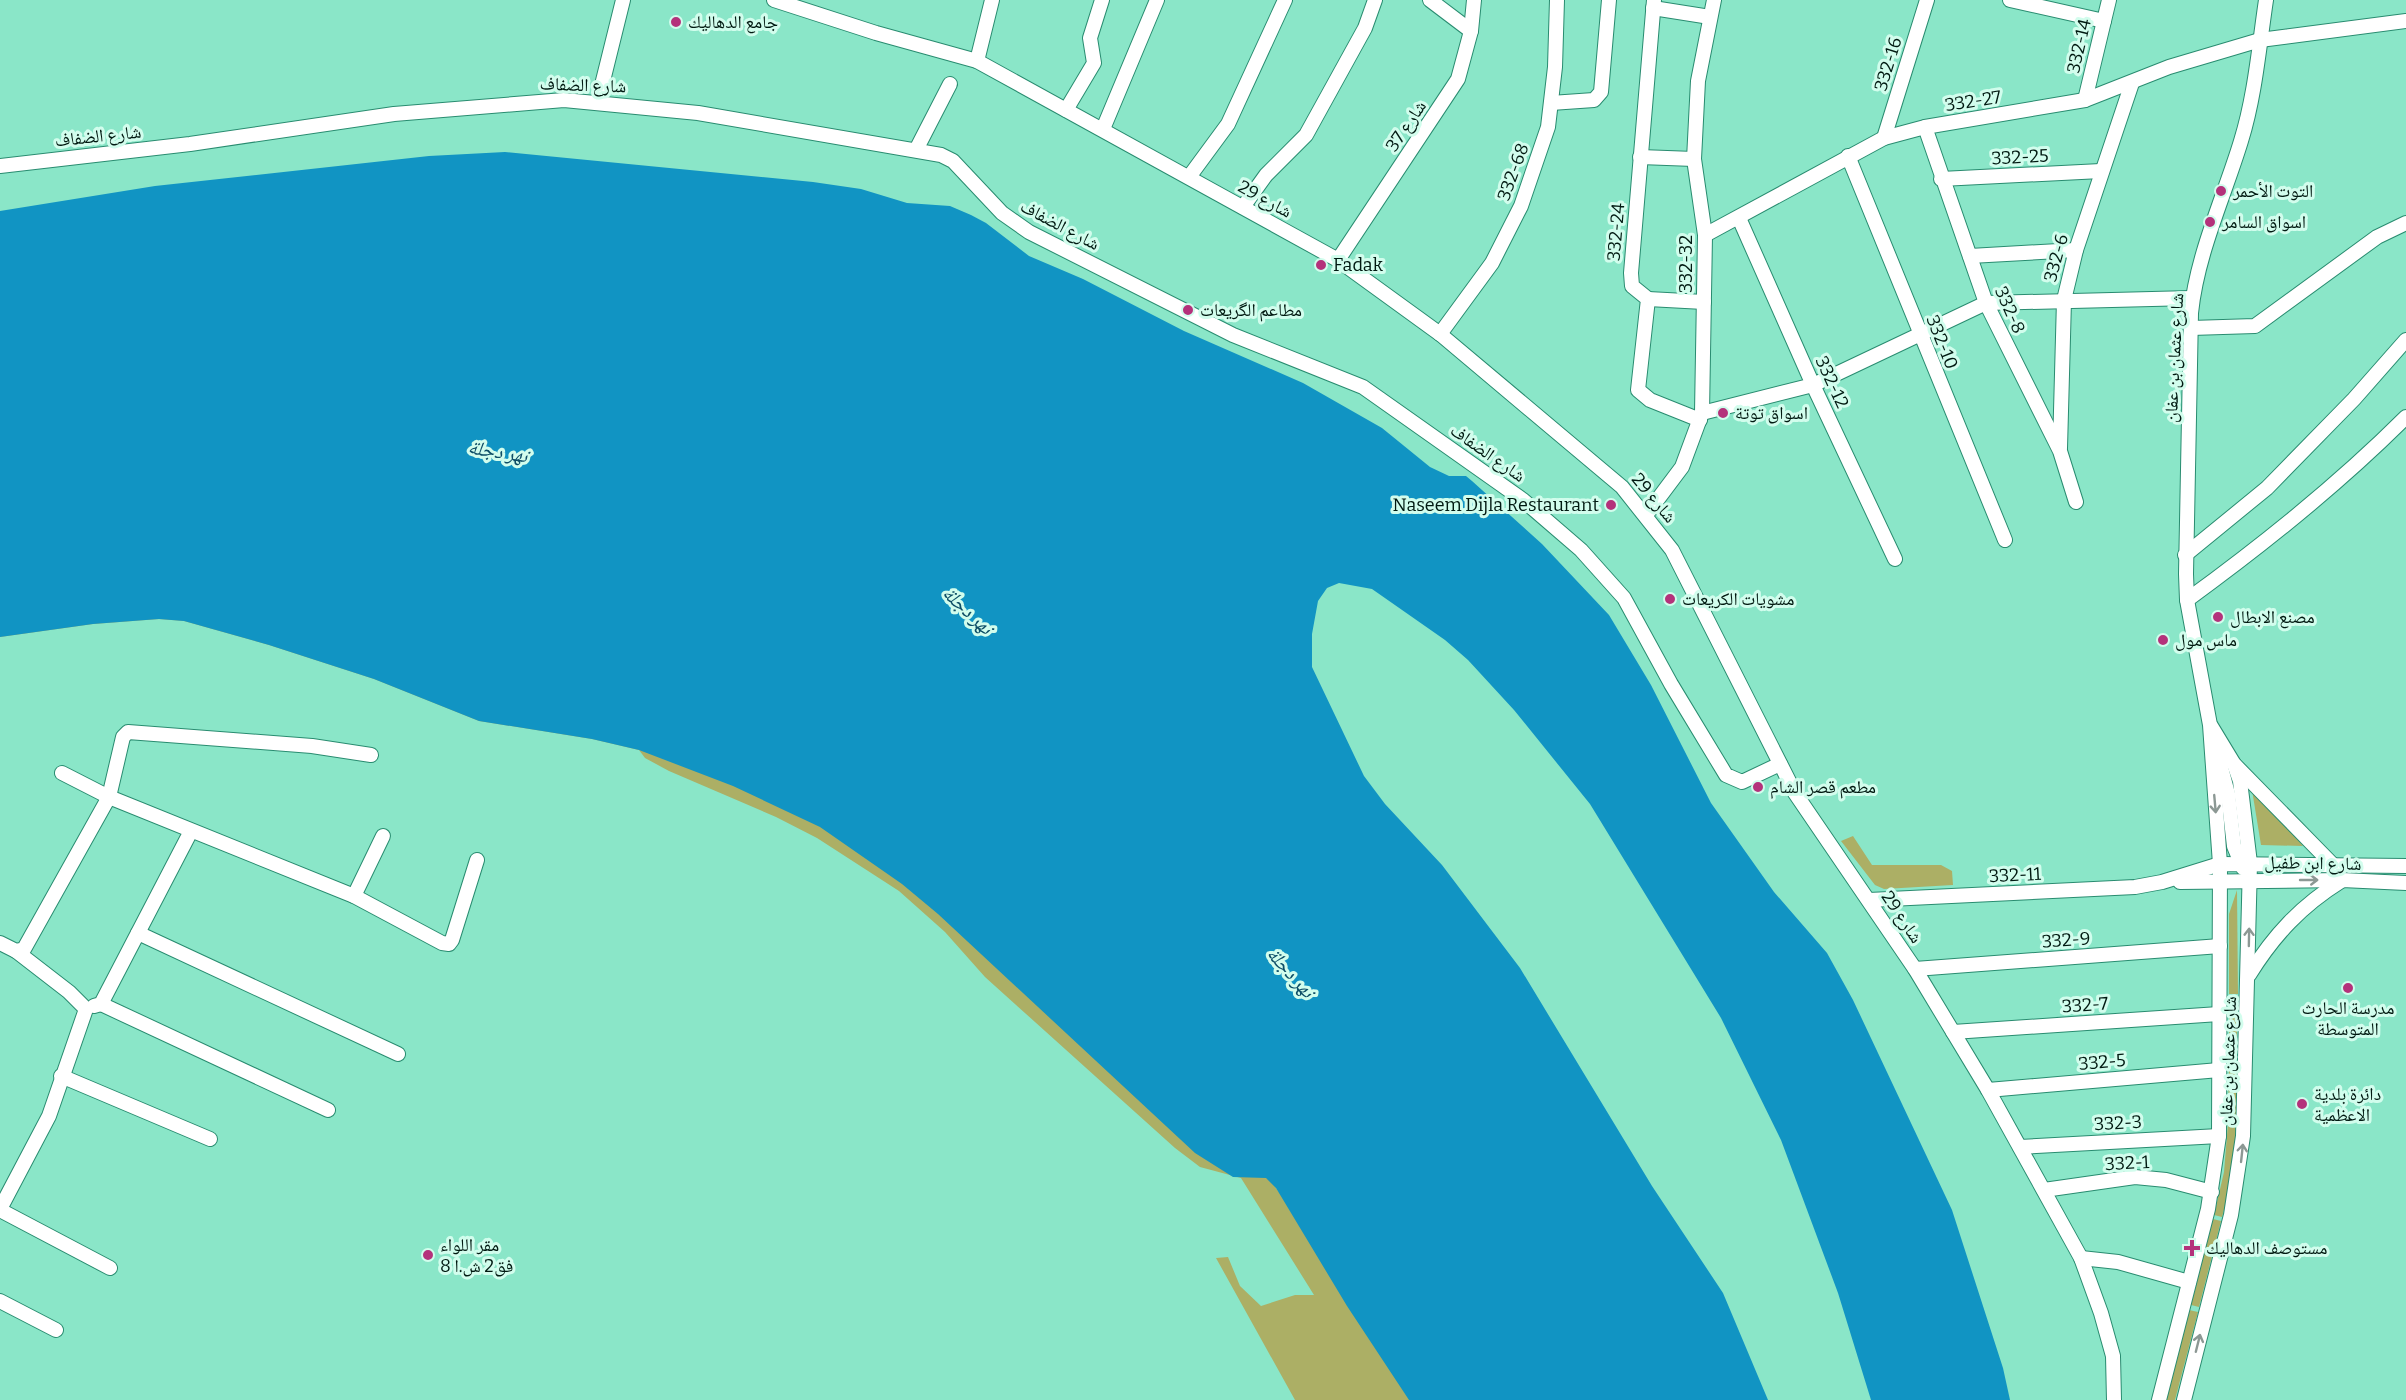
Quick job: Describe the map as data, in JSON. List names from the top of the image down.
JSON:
{
  "streets": {
    "street": [
      "332-14",
      "332-16",
      "شارع الضفاف",
      "332-27",
      "شارع 37",
      "332-25",
      "332-68",
      "شارع 29",
      "332-24",
      "332-6",
      "332-32",
      "332-8",
      "332-10",
      "شارع عثمان بن عفان",
      "332-12",
      "شارع ابن طفيل",
      "332-11",
      "332-9",
      "332-7",
      "332-5",
      "332-3",
      "332-1"
    ]
  },
  "crossings": [
    ["332-14", "332-27"],
    ["332-16", "332-27"],
    ["شارع الضفاف", "شارع 29"],
    ["332-27", "332-6"],
    ["332-27", "332-32"],
    ["332-27", "332-8"],
    ["332-27", "332-10"],
    ["332-27", "شارع عثمان بن عفان"],
    ["332-27", "332-12"],
    ["شارع 37", "شارع 29"],
    ["332-25", "332-6"],
    ["332-25", "332-8"],
    ["332-68", "شارع 29"],
    ["شارع 29", "332-32"],
    ["شارع 29", "332-11"],
    ["شارع 29", "332-9"],
    ["شارع 29", "332-7"],
    ["شارع 29", "332-5"],
    ["شارع 29", "332-3"],
    ["شارع 29", "332-1"],
    ["332-6", "332-8"],
    ["شارع عثمان بن عفان", "شارع ابن طفيل"],
    ["شارع عثمان بن عفان", "332-11"],
    ["شارع عثمان بن عفان", "332-9"],
    ["شارع عثمان بن عفان", "332-7"],
    ["شارع عثمان بن عفان", "332-5"],
    ["شارع عثمان بن عفان", "332-3"],
    ["شارع عثمان بن عفان", "332-1"],
    ["شارع ابن طفيل", "332-11"]
  ],
  "water": ["نهر دجلة"],
  "places": {
    "other": [
      "جامع الدهاليك",
      "التوت الأحمر",
      "اسواق السامر",
      "Fadak",
      "مطاعم الگريعات",
      "اسواق توتة",
      "Naseem Dijla Restaurant",
      "مشويات الكريعات",
      "مصنع الابطال",
      "ماس مول",
      "مطعم قصر الشام",
      "مدرسة الحارث المتوسطة",
      "دائرة بلدية الاعظمية",
      "مقر اللواء 8 فق2 ش.ا"
    ],
    "health": ["مستوصف الدهاليك"]
  }
}
